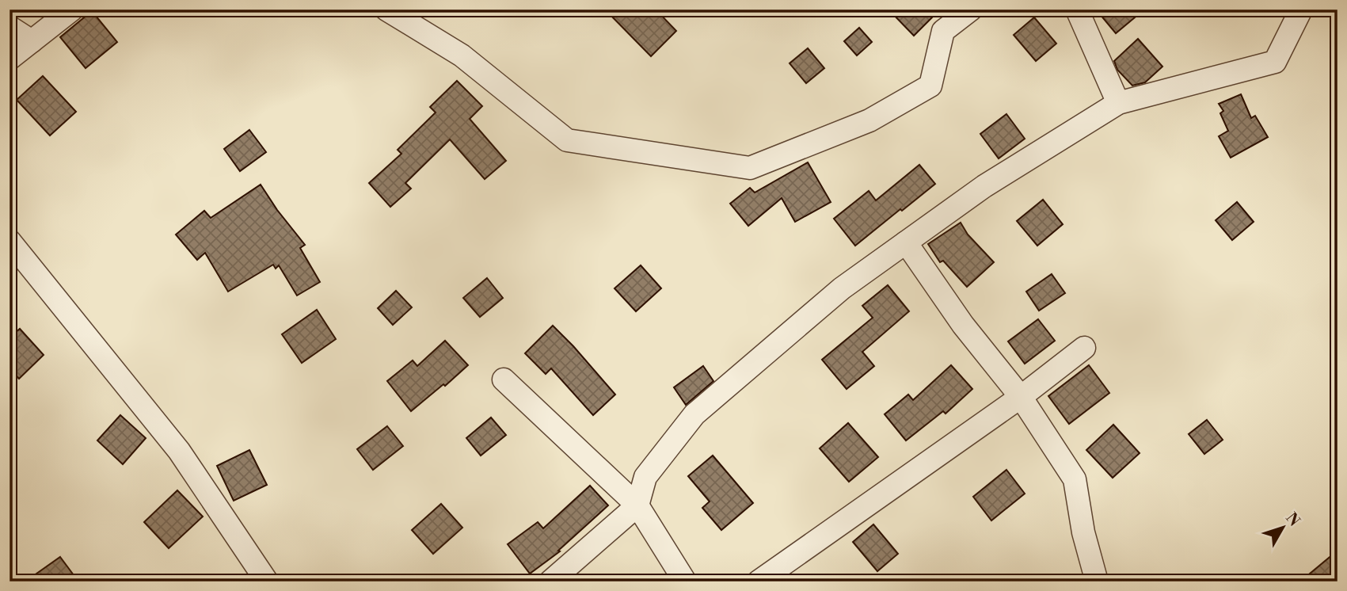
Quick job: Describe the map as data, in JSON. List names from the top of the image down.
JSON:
{
  "north": "top right"
}
